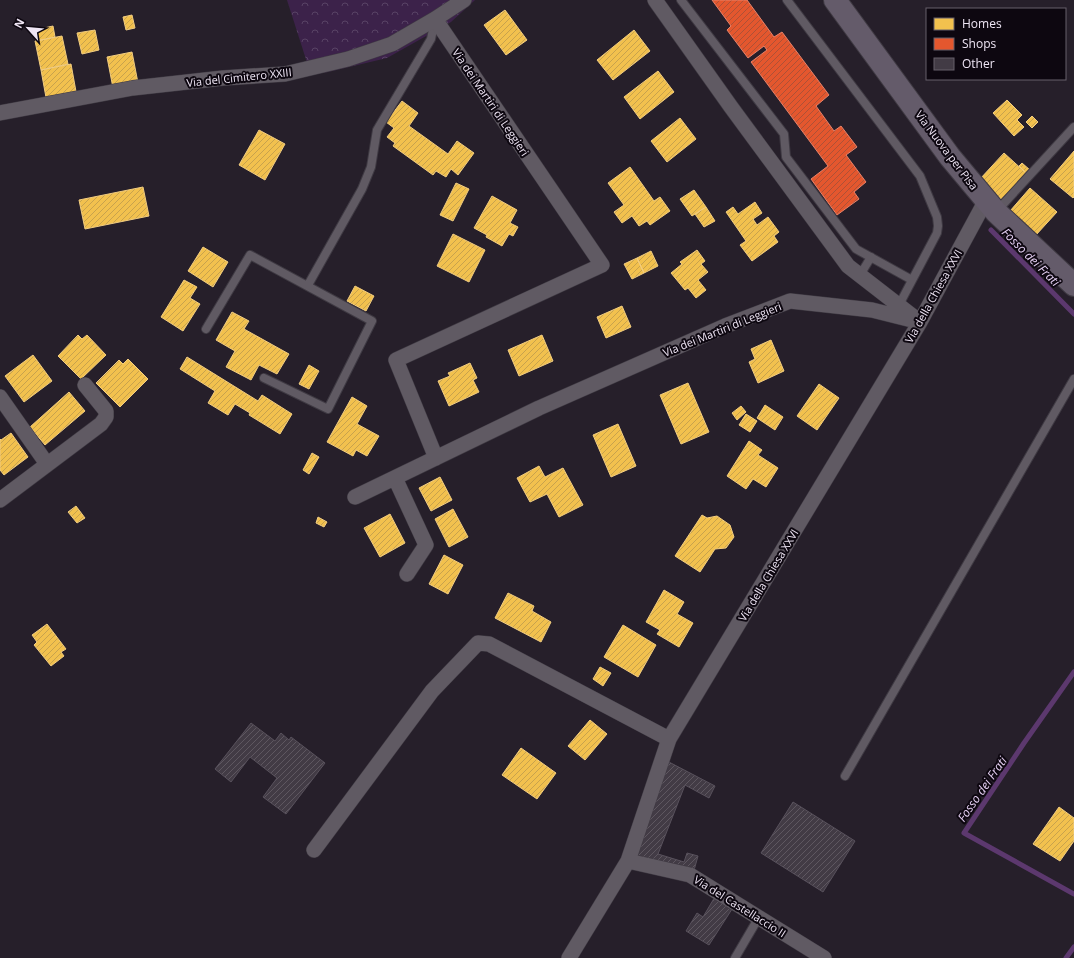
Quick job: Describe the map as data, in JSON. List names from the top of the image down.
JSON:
{
  "streets": {
    "main road": ["Via Nuova per Pisa"],
    "street": [
      "Via del Cimitero XXIII",
      "Via dei Martiri di Leggieri",
      "Via della Chiesa XXVI",
      "Via del Castellaccio II"
    ]
  },
  "crossings": [
    ["Via del Cimitero XXIII", "Via dei Martiri di Leggieri"],
    ["Via dei Martiri di Leggieri", "Via della Chiesa XXVI"],
    ["Via Nuova per Pisa", "Via della Chiesa XXVI"],
    ["Via della Chiesa XXVI", "Via del Castellaccio II"]
  ],
  "water": ["Fosso dei Frati"],
  "legend": ["Homes", "Shops", "Other"],
  "north": "top left"
}
